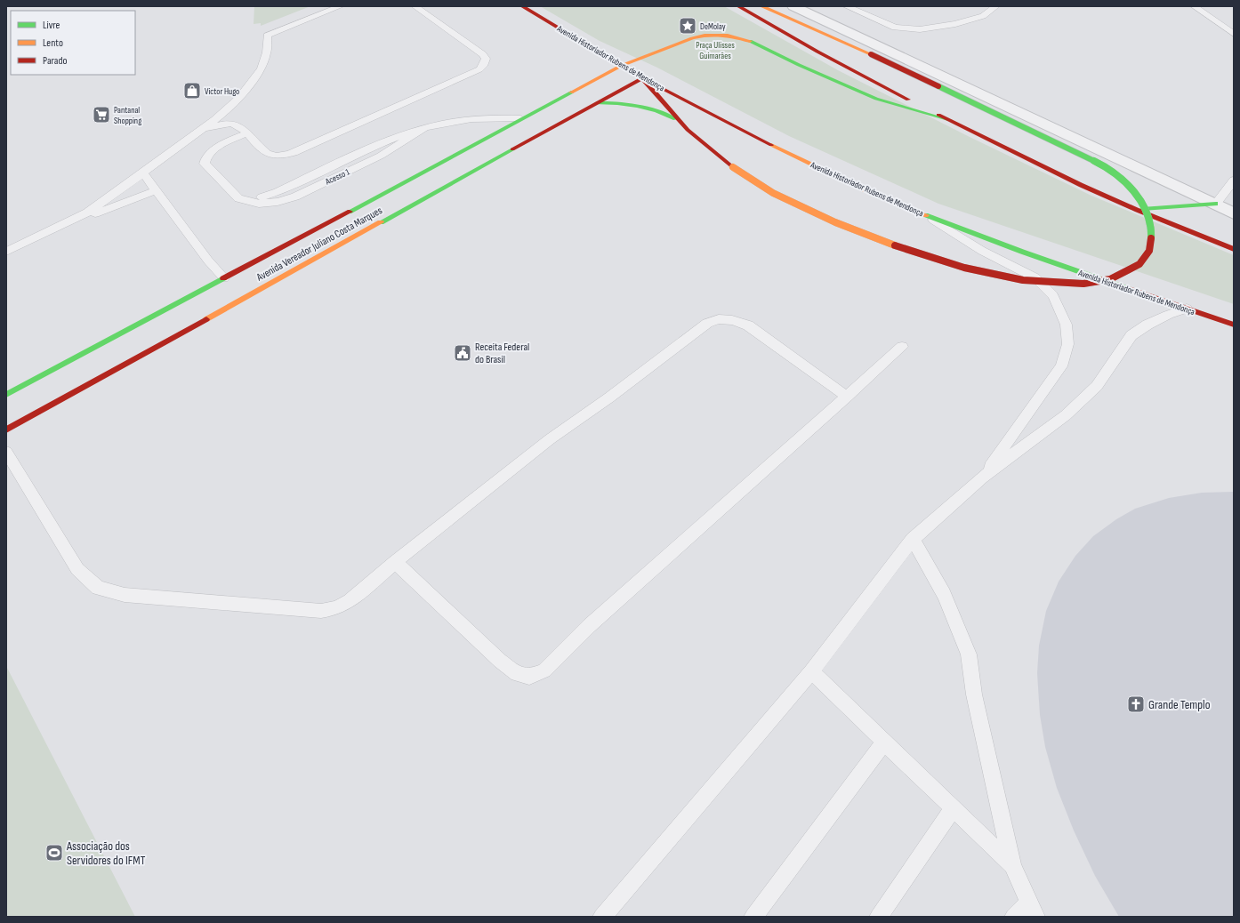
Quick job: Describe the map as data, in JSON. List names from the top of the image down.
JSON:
{
  "streets": {
    "main road": ["Avenida Historiador Rubens de Mendonça", "Avenida Vereador Juliano Costa Marques"],
    "lane": ["Acesso 1"]
  },
  "crossings": [
    ["Avenida Historiador Rubens de Mendonça", "Avenida Vereador Juliano Costa Marques"],
    ["Acesso 1", "Avenida Vereador Juliano Costa Marques"]
  ],
  "parks": ["Praça Ulisses Guimarães"],
  "places": {
    "place": ["DeMolay"],
    "shop": ["Victor Hugo"],
    "supermarket": ["Pantanal Shopping"],
    "public building": ["Receita Federal do Brasil"],
    "church": ["Grande Templo"],
    "sports": ["Associação dos Servidores do IFMT"]
  },
  "legend": ["Livre", "Lento", "Parado"]
}
